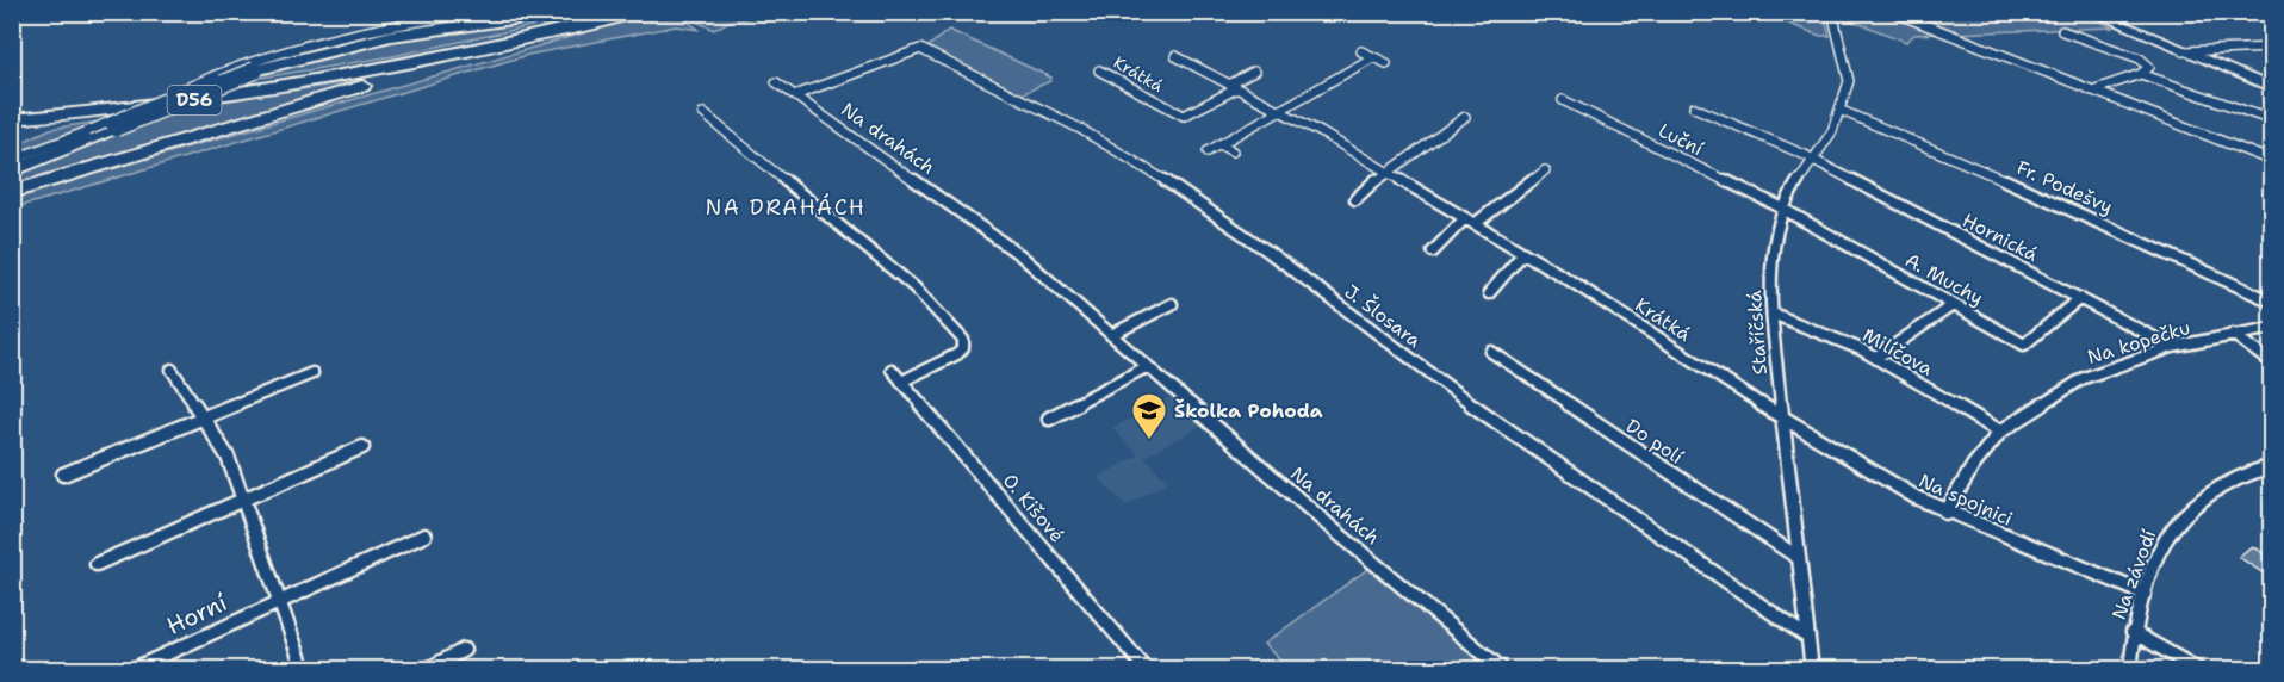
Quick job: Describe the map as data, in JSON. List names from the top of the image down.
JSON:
{
  "streets": {
    "highway": ["D56"],
    "street": [
      "Krátká",
      "Na drahách",
      "Luční",
      "Fr. Podešvy",
      "Hornická",
      "A. Muchy",
      "J. Šlosara",
      "Staříčská",
      "Na kopečku",
      "Milíčova",
      "Do polí",
      "Na spojnici",
      "O. Kišové",
      "Na závodí",
      "Horní"
    ]
  },
  "crossings": [
    ["Krátká", "Staříčská"],
    ["Krátká", "Na spojnici"],
    ["Na drahách", "J. Šlosara"],
    ["Luční", "A. Muchy"],
    ["Luční", "Staříčská"],
    ["Fr. Podešvy", "Staříčská"],
    ["Hornická", "A. Muchy"],
    ["Hornická", "Staříčská"],
    ["Hornická", "Na kopečku"],
    ["A. Muchy", "Staříčská"],
    ["J. Šlosara", "Staříčská"],
    ["Staříčská", "Milíčova"],
    ["Staříčská", "Do polí"],
    ["Staříčská", "Na spojnici"],
    ["Na kopečku", "Milíčova"],
    ["Na kopečku", "Na spojnici"],
    ["Na spojnici", "Na závodí"]
  ],
  "districts": ["NA DRAHÁCH"],
  "places": {
    "school or university": ["Školka Pohoda"]
  }
}
